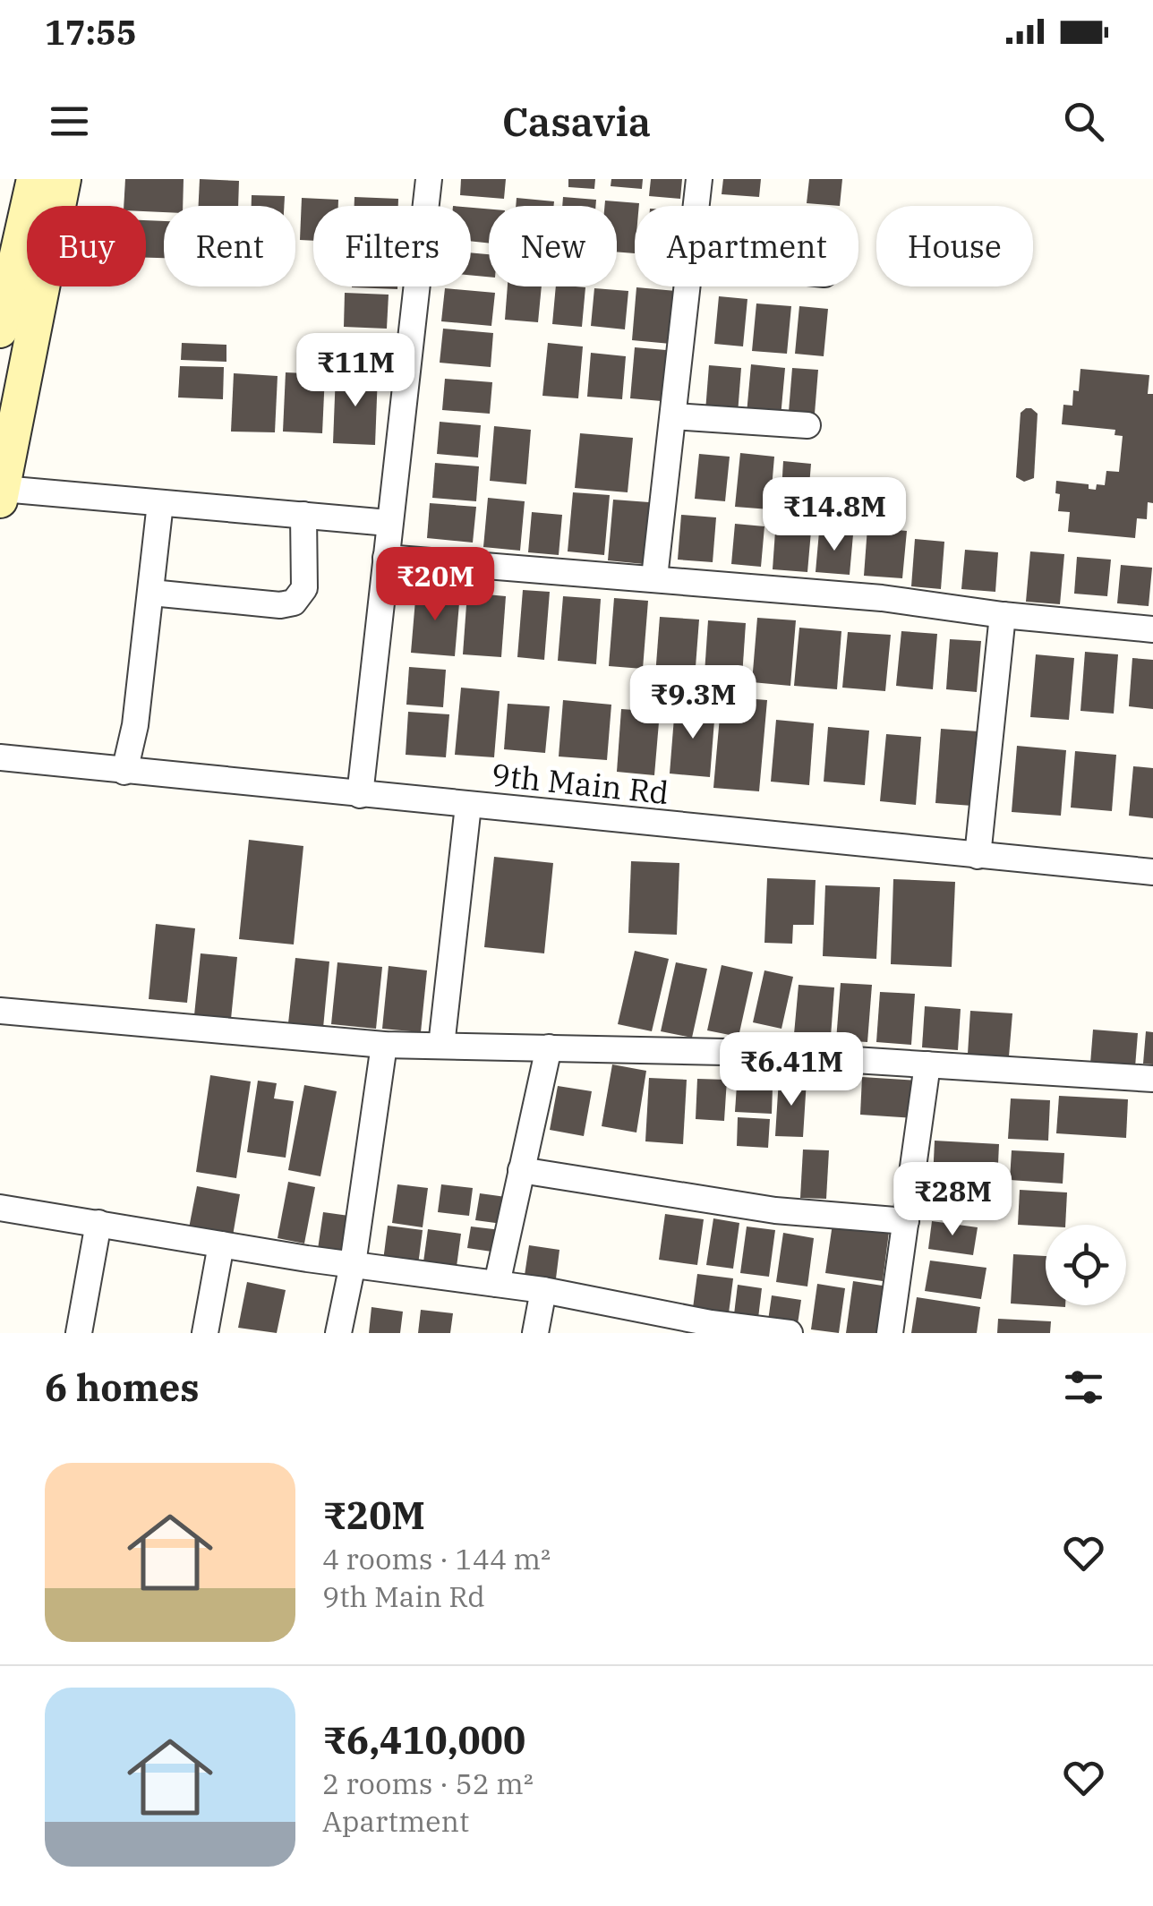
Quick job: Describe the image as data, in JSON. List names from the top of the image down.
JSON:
{
  "streets": {
    "street": ["9th Main Rd"]
  },
  "page": {
    "status": "17:55",
    "header": "Casavia",
    "chip": [
      "Buy",
      "Rent",
      "Filters",
      "New",
      "Apartment",
      "House"
    ],
    "price": [
      "₹11M",
      "₹14.8M",
      "₹20M",
      "₹9.3M",
      "₹6.41M",
      "₹28M"
    ],
    "heading": "6 homes",
    "list": [
      {
        "name": "₹20M",
        "note": "4 rooms · 144 m² · 9th Main Rd"
      },
      {
        "name": "₹6,410,000",
        "note": "2 rooms · 52 m² · Apartment"
      }
    ]
  }
}
